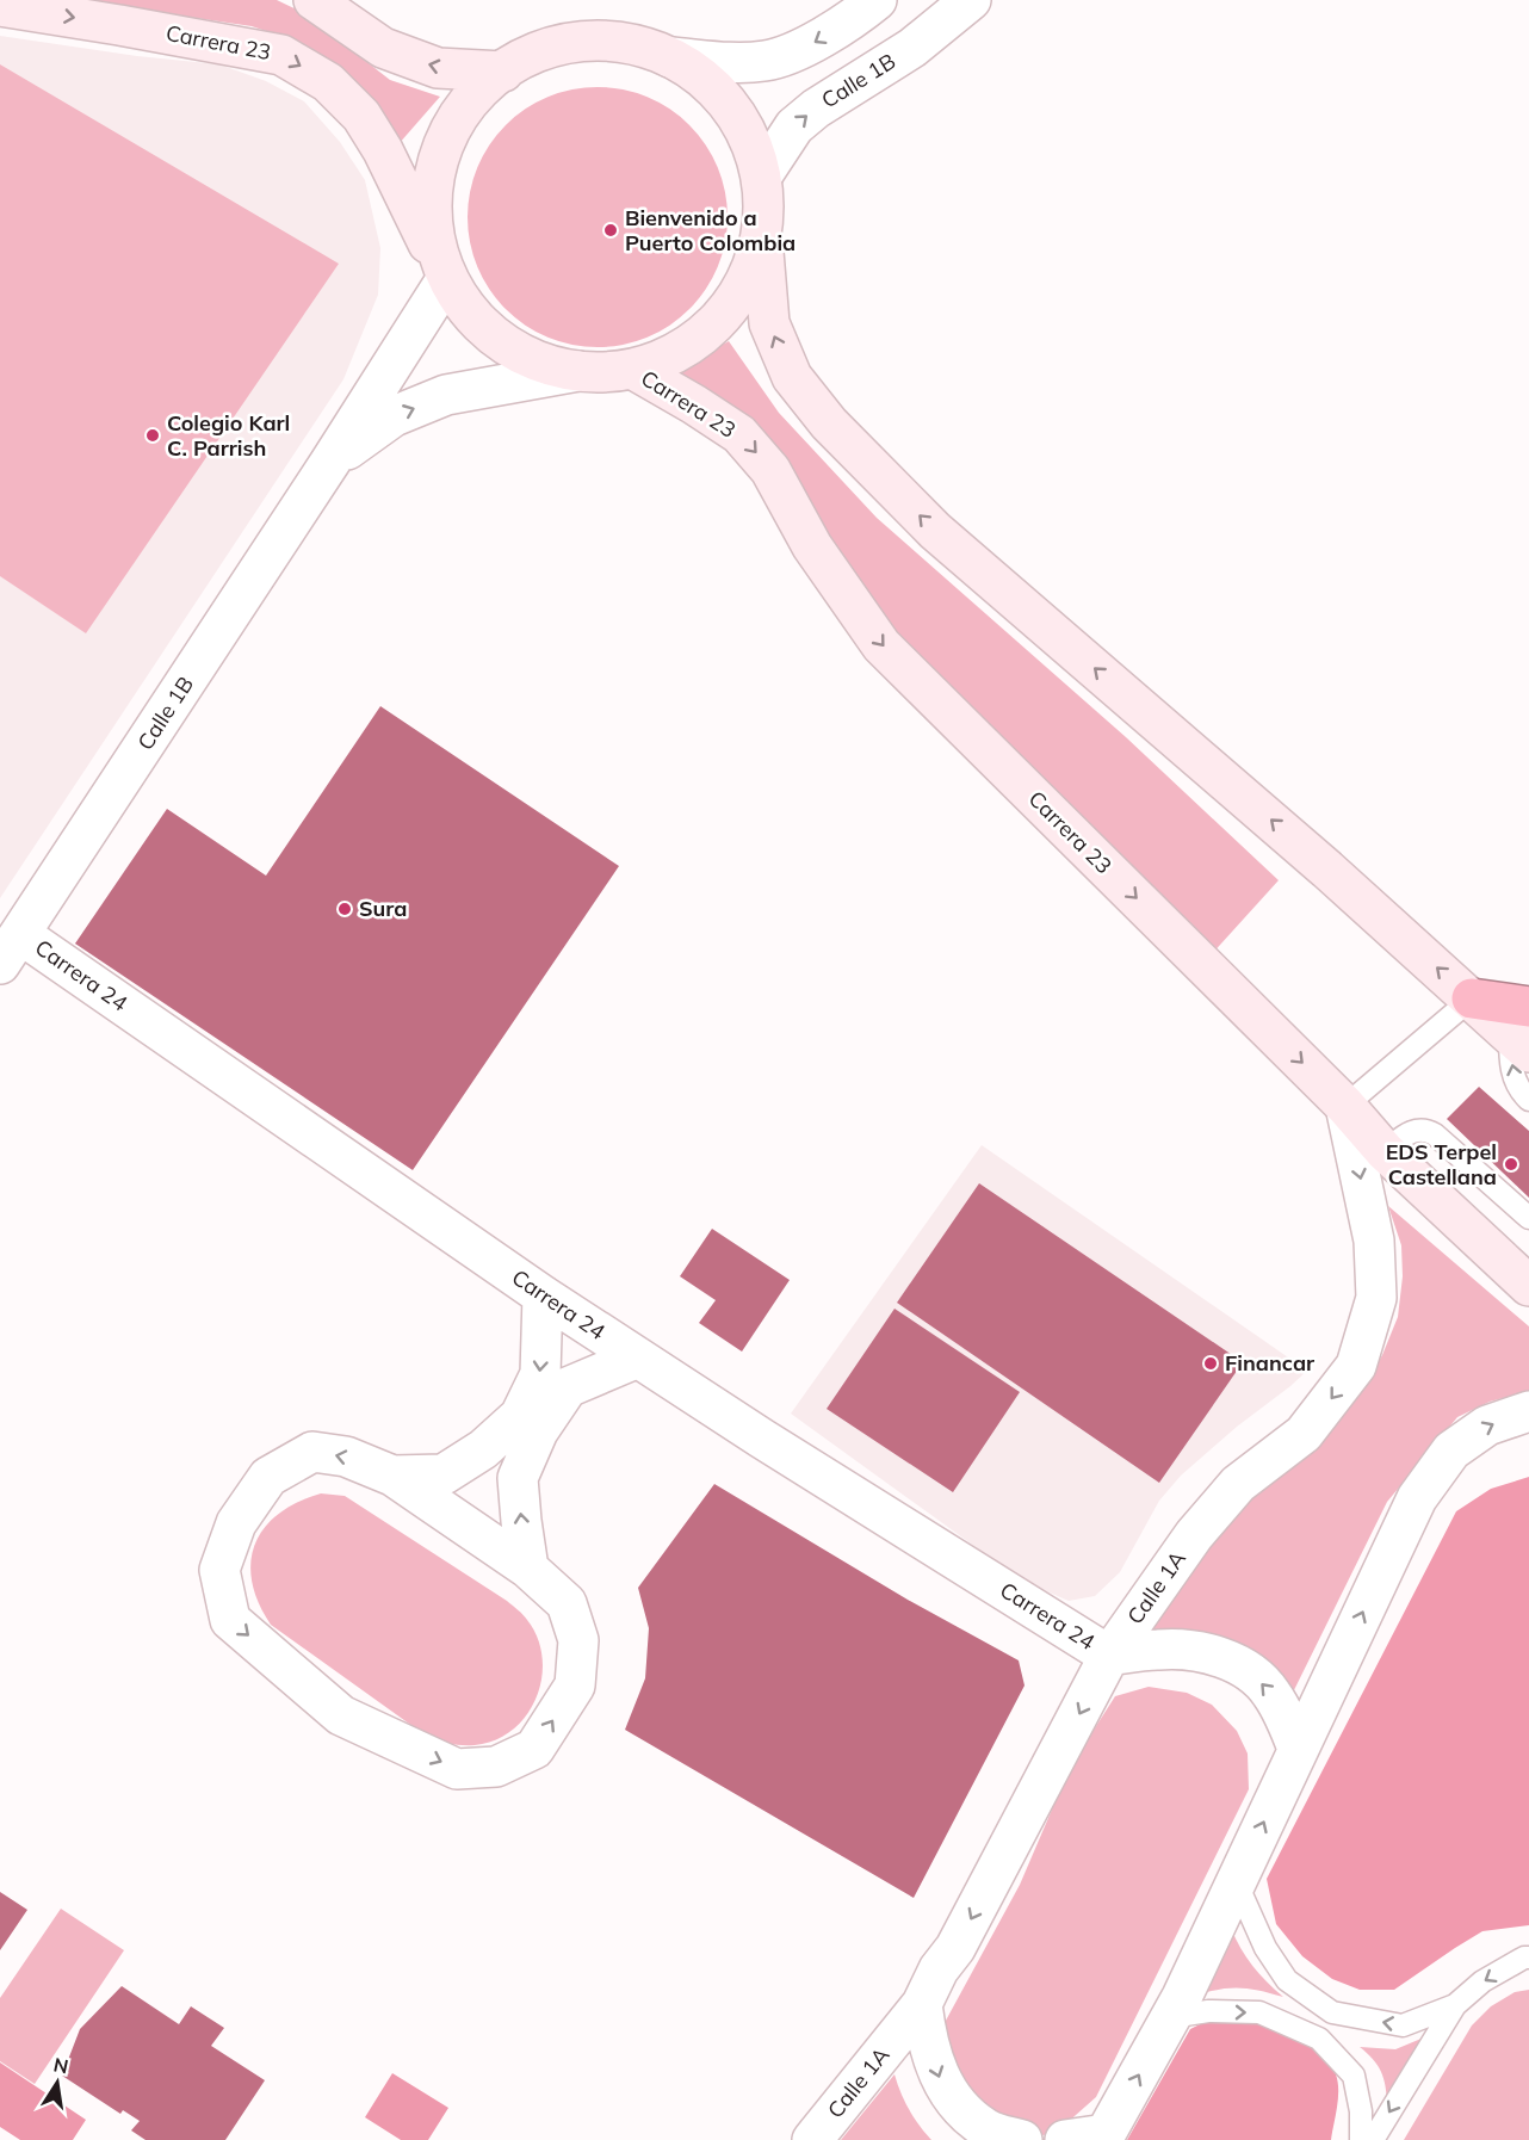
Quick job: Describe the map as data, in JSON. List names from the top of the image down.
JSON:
{
  "streets": {
    "main road": ["Carrera 23"],
    "street": ["Calle 1B", "Carrera 24", "Calle 1A"]
  },
  "crossings": [
    ["Carrera 23", "Calle 1B"],
    ["Carrera 23", "Calle 1A"],
    ["Calle 1B", "Carrera 24"],
    ["Carrera 24", "Calle 1A"]
  ],
  "places": [
    "Bienvenido a Puerto Colombia",
    "Colegio Karl C. Parrish",
    "Sura",
    "EDS Terpel Castellana",
    "Financar"
  ],
  "north": "top"
}
